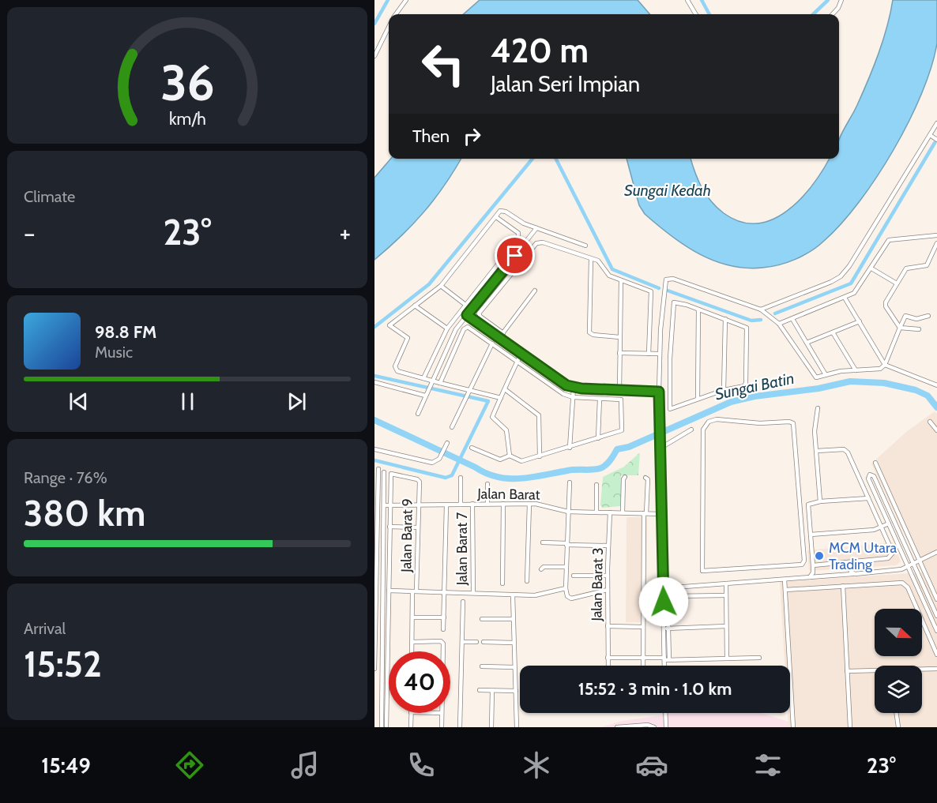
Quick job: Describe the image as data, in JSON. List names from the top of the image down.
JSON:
{
  "streets": {
    "street": [
      "Jalan Barat",
      "Jalan Barat 9",
      "Jalan Barat 7",
      "Jalan Barat 3"
    ]
  },
  "crossings": [
    ["Jalan Barat", "Jalan Barat 9"],
    ["Jalan Barat", "Jalan Barat 7"],
    ["Jalan Barat", "Jalan Barat 3"]
  ],
  "water": ["Sungai Kedah", "Sungai Batin"],
  "places": ["MCM Utara Trading"],
  "north": "right",
  "page": {
    "turn": ["420 m", "Jalan Seri Impian"],
    "then": "Then",
    "tile": [
      "Climate",
      ["Range · 76%", "380 km"],
      ["Arrival", "15:52"]
    ],
    "heat": ["−", "23°", "+"],
    "song": ["98.8 FM", "Music"],
    "limit": "40",
    "trip": "15:52 · 3 min · 1.0 km",
    "tabs": ["15:49", "23°"],
    "gauge": ["36", "km/h"]
  }
}
